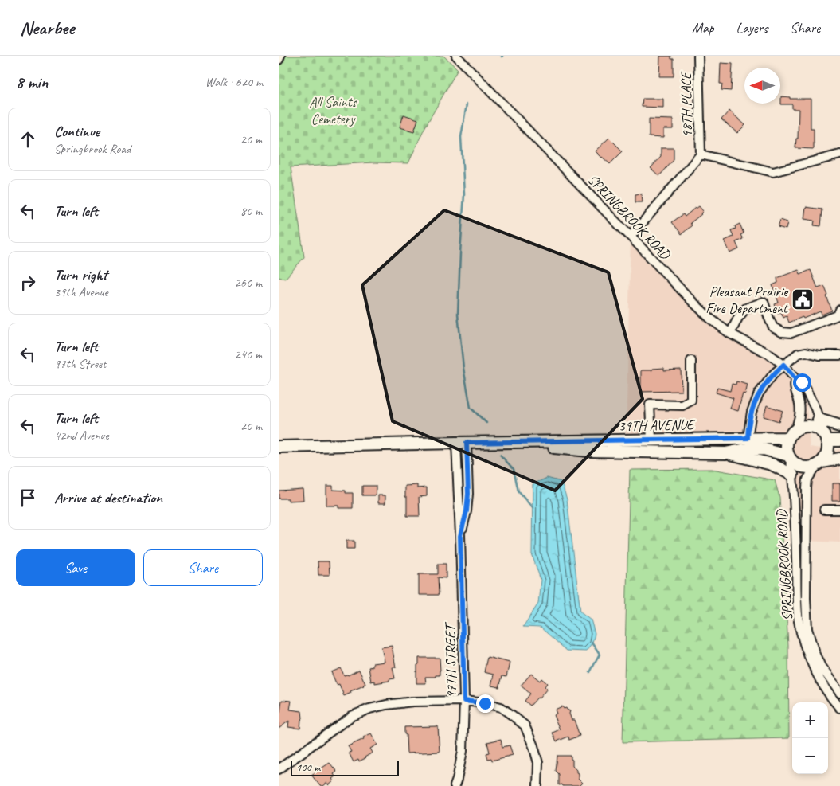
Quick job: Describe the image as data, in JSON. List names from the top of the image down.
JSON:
{
  "streets": {
    "main road": ["39TH AVENUE"],
    "street": ["98TH PLACE", "SPRINGBROOK ROAD", "97TH STREET"]
  },
  "crossings": [
    ["SPRINGBROOK ROAD", "39TH AVENUE"],
    ["39TH AVENUE", "97TH STREET"]
  ],
  "parks": ["All Saints Cemetery"],
  "places": {
    "public building": ["Pleasant Prairie Fire Department"]
  },
  "scale_bar": "100 m",
  "north": "left",
  "page": {
    "header": "Nearbee",
    "nav": ["Map", "Layers", "Share"],
    "heading": ["8 min", "Walk · 620 m"],
    "list": [
      ["Continue", "Springbrook Road", "20 m"],
      ["Turn left", "80 m"],
      ["Turn right", "39th Avenue", "260 m"],
      ["Turn left", "97th Street", "240 m"],
      ["Turn left", "42nd Avenue", "20 m"],
      "Arrive at destination"
    ],
    "buttons": ["Save", "Share"],
    "map_buttons": ["+", "−"],
    "scale": "100 m"
  }
}
